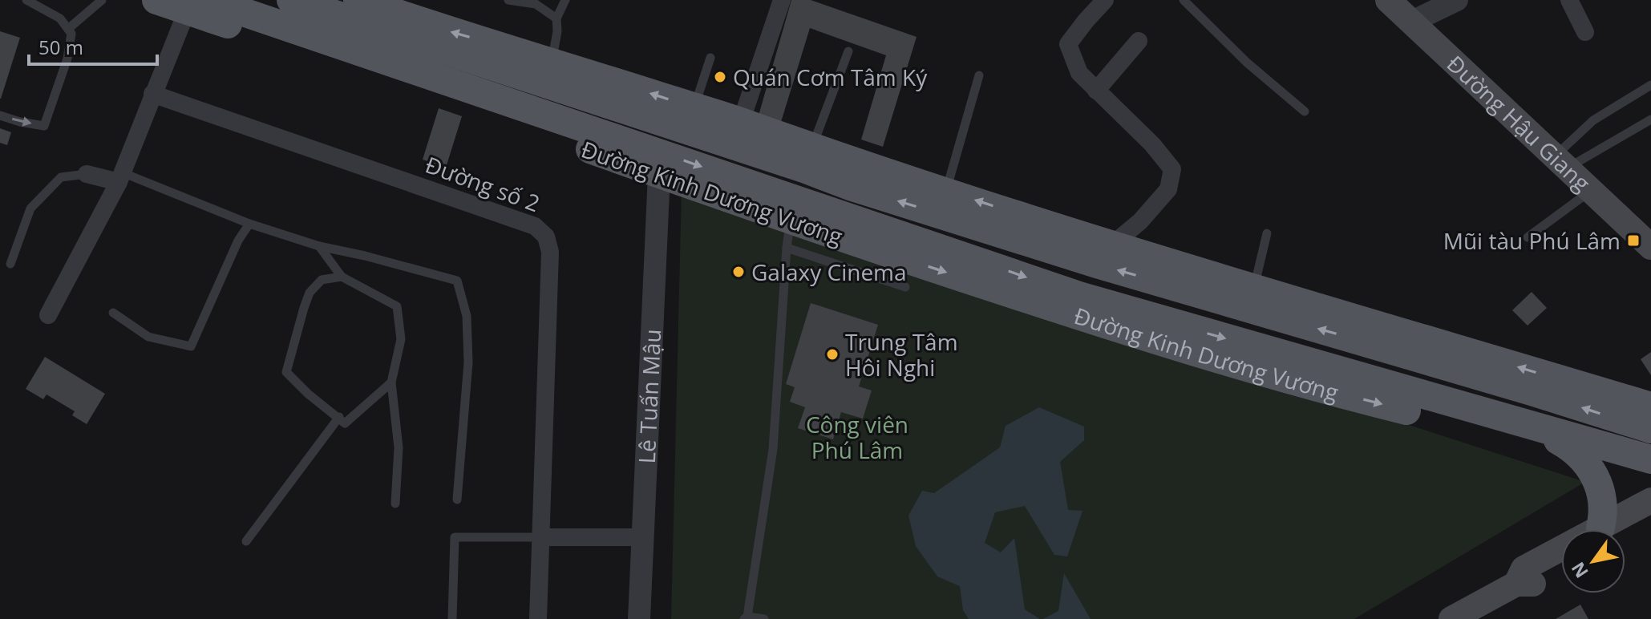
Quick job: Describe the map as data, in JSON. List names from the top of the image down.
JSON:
{
  "streets": {
    "main road": ["Đường Hậu Giang", "Đường Kinh Dương Vương"],
    "street": ["Đường số 2", "Lê Tuấn Mậu"]
  },
  "crossings": [
    ["Đường Kinh Dương Vương", "Lê Tuấn Mậu"]
  ],
  "parks": ["Công viên Phú Lâm"],
  "places": {
    "other": ["Quán Cơm Tâm Ký", "Galaxy Cinema", "Trung Tâm Hôi Nghi"],
    "transit": ["Mũi tàu Phú Lâm"]
  },
  "scale_bar": "50 m",
  "north": "bottom left"
}
